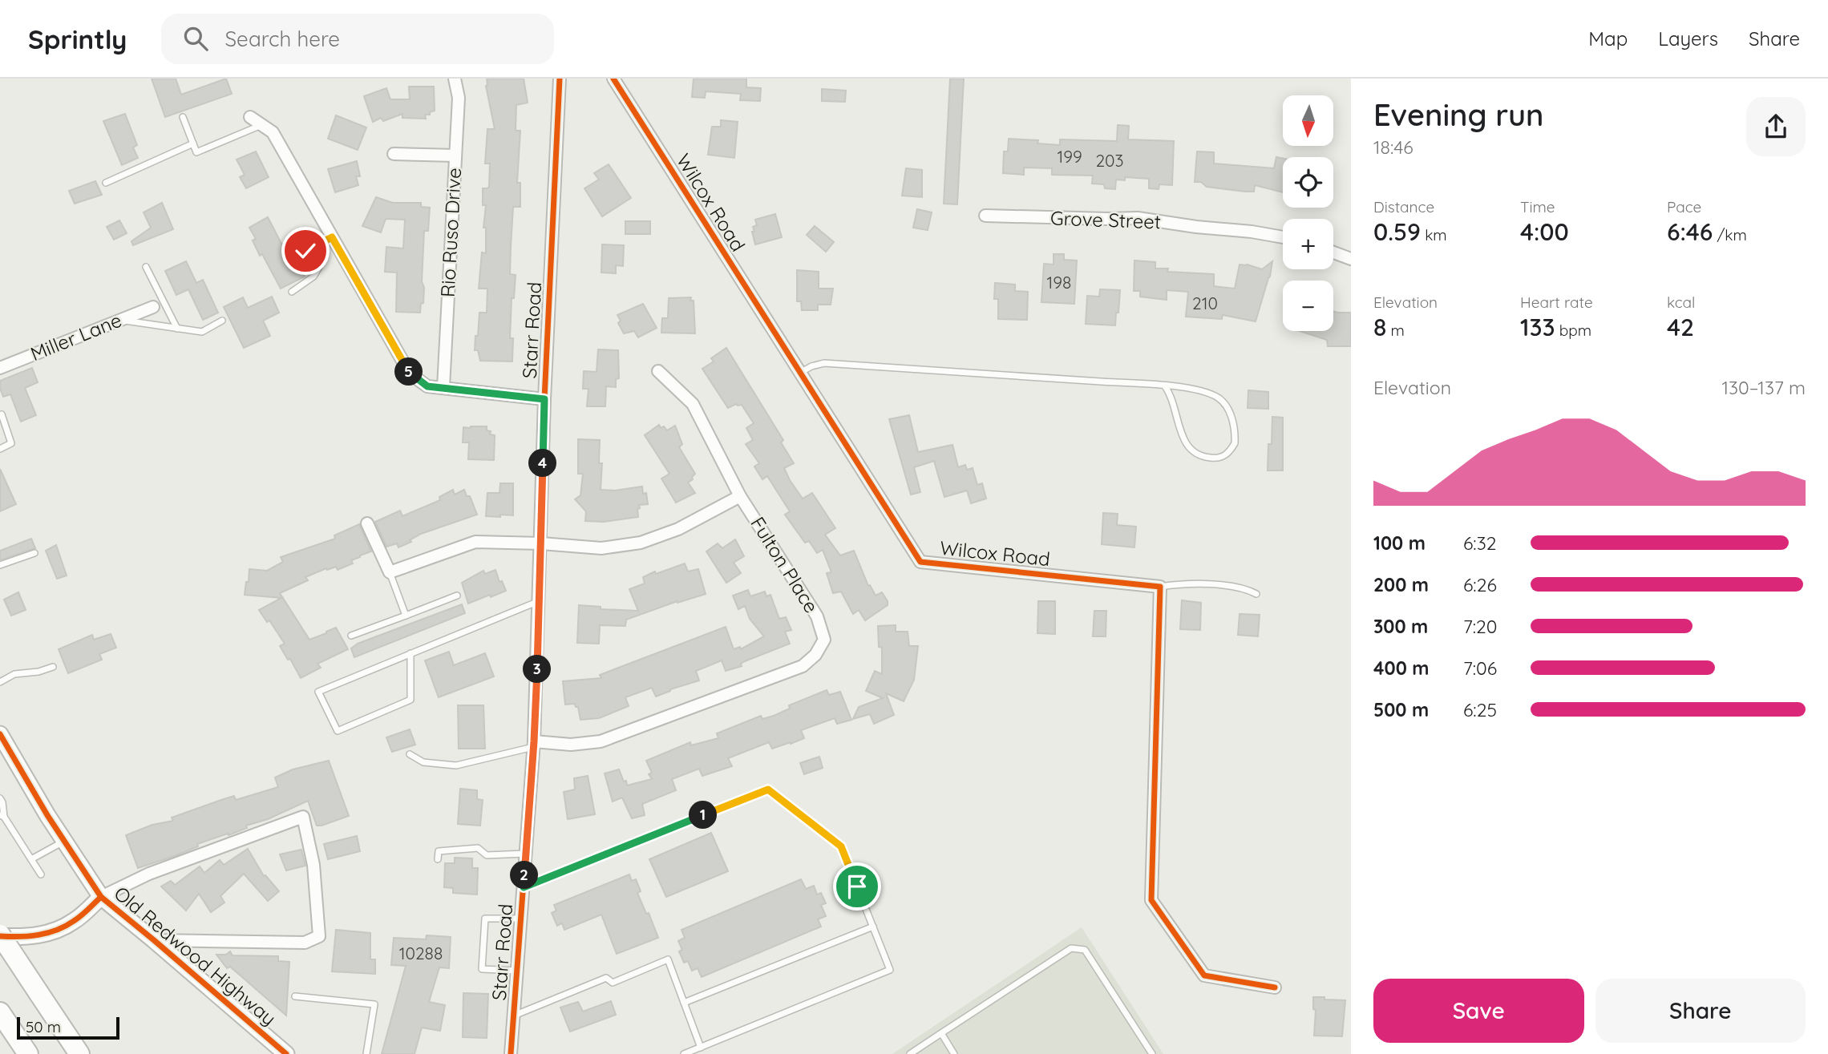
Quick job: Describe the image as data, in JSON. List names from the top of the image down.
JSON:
{
  "streets": {
    "main road": ["Old Redwood Highway"],
    "street": [
      "Wilcox Road",
      "Grove Street",
      "Rio Ruso Drive",
      "Starr Road",
      "Miller Lane",
      "Fulton Place"
    ]
  },
  "crossings": [
    ["Starr Road", "Fulton Place"]
  ],
  "house_numbers": [
    "199",
    "203",
    "198",
    "210",
    "10288"
  ],
  "scale_bar": "50 m",
  "north": "bottom",
  "page": {
    "header": "Sprintly",
    "search": "Search here",
    "nav": ["Map", "Layers", "Share"],
    "heading": ["Evening run", "18:46"],
    "map_buttons": ["+", "−"],
    "stats": [
      ["Distance", "0.59 km"],
      ["Time", "4:00"],
      ["Pace", "6:46 /km"],
      ["Elevation", "8 m"],
      ["Heart rate", "133 bpm"],
      ["kcal", "42"]
    ],
    "pins": [
      "5",
      "4",
      "3",
      "1",
      "2"
    ],
    "chart": ["Elevation", "130–137 m"],
    "list": [
      {
        "name": "100 m",
        "note": "6:32"
      },
      {
        "name": "200 m",
        "note": "6:26"
      },
      {
        "name": "300 m",
        "note": "7:20"
      },
      {
        "name": "400 m",
        "note": "7:06"
      },
      {
        "name": "500 m",
        "note": "6:25"
      }
    ],
    "buttons": ["Save", "Share"],
    "scale": "50 m"
  }
}
